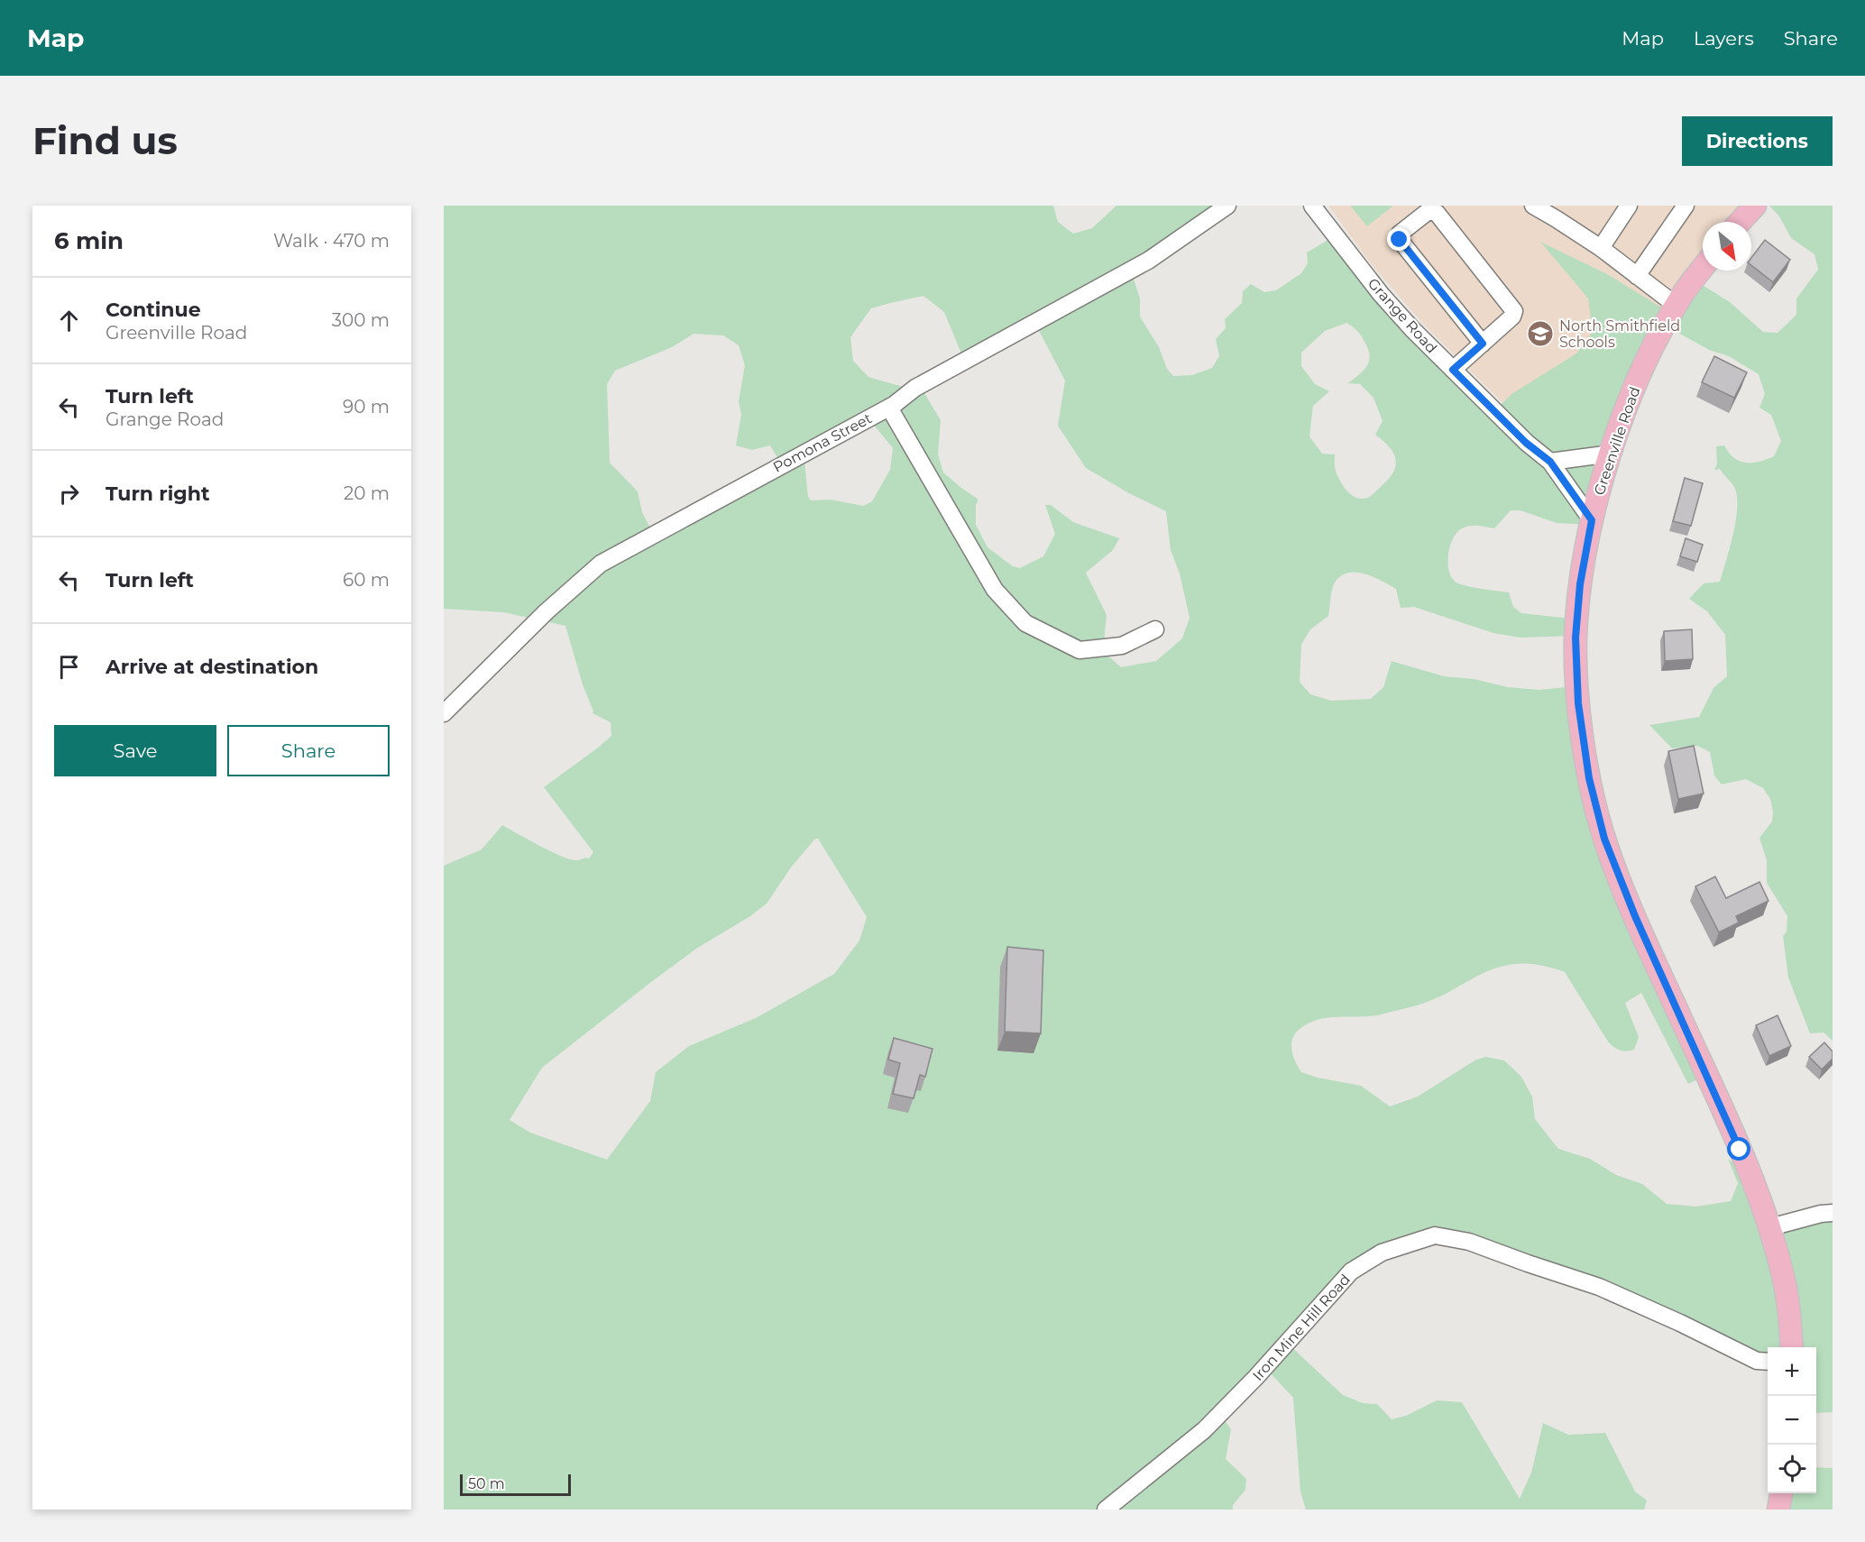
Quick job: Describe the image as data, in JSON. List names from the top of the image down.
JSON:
{
  "streets": {
    "main road": ["Greenville Road"],
    "street": ["Grange Road", "Pomona Street", "Iron Mine Hill Road"]
  },
  "crossings": [
    ["Grange Road", "Greenville Road"]
  ],
  "places": {
    "school or university": ["North Smithfield Schools"]
  },
  "scale_bar": "50 m",
  "north": "bottom right",
  "page": {
    "header": "Map",
    "nav": ["Map", "Layers", "Share"],
    "buttons": [
      "Directions",
      ["Save", "Share"]
    ],
    "title": "Find us",
    "heading": ["6 min", "Walk · 470 m"],
    "list": [
      ["Continue", "Greenville Road", "300 m"],
      ["Turn left", "Grange Road", "90 m"],
      ["Turn right", "20 m"],
      ["Turn left", "60 m"],
      "Arrive at destination"
    ],
    "map_buttons": ["+", "−"],
    "scale": "50 m"
  }
}
